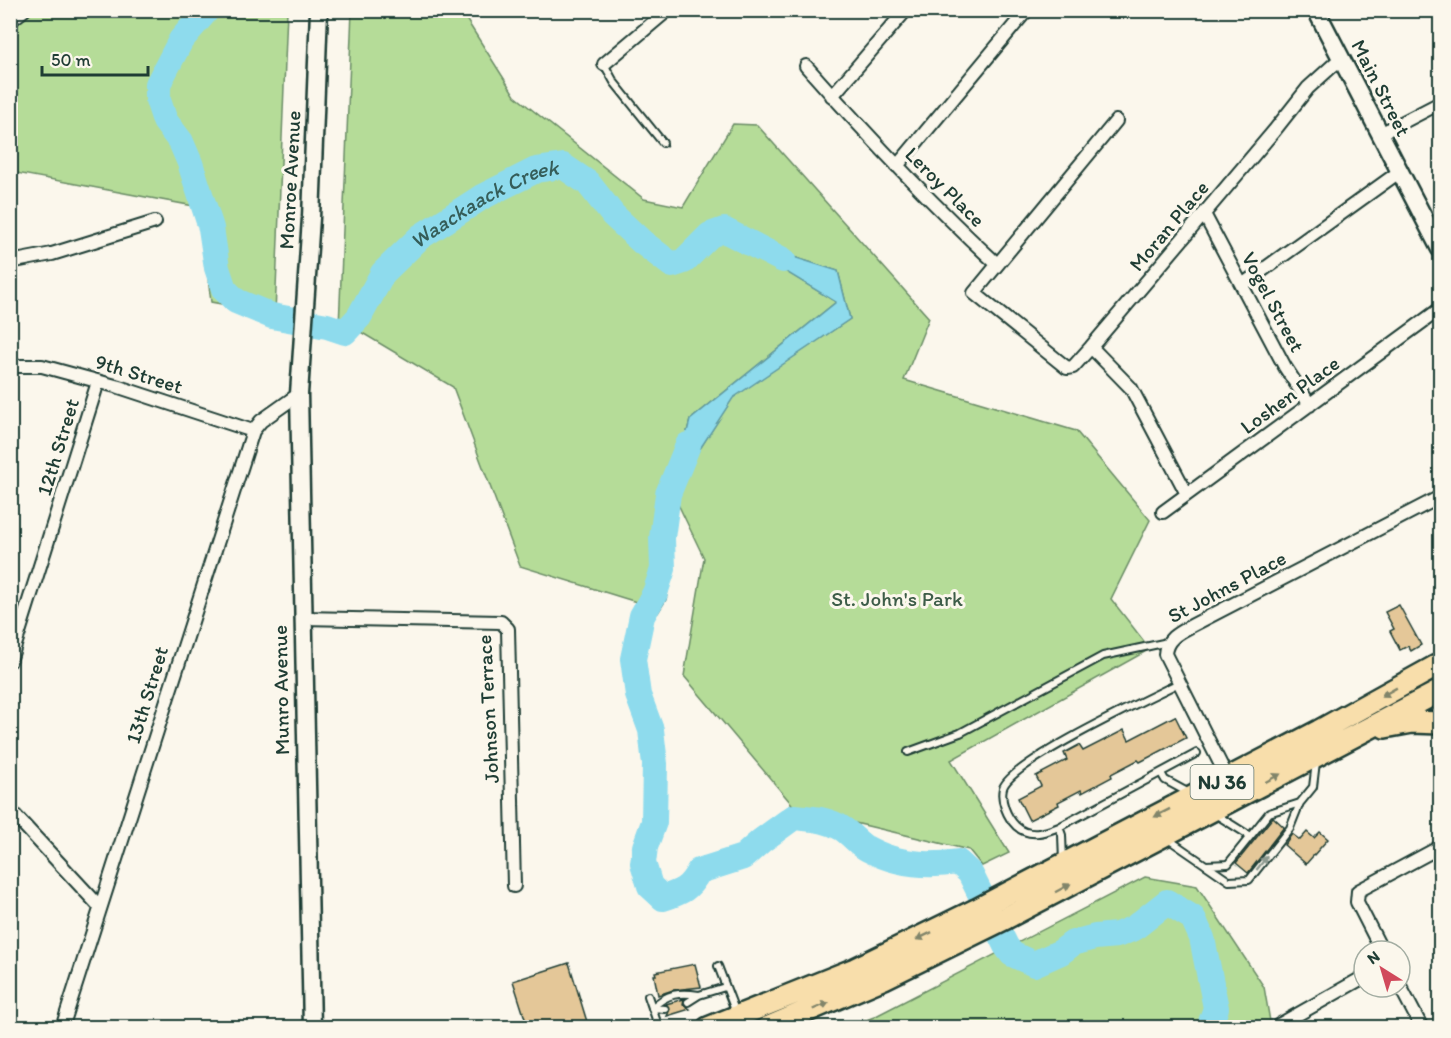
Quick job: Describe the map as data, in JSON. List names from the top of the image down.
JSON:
{
  "streets": {
    "highway": ["NJ 36"],
    "street": [
      "Main Street",
      "Monroe Avenue",
      "Leroy Place",
      "Moran Place",
      "Vogel Street",
      "9th Street",
      "Loshen Place",
      "12th Street",
      "St Johns Place",
      "Munro Avenue",
      "13th Street",
      "Johnson Terrace"
    ]
  },
  "crossings": [
    ["Main Street", "Moran Place"],
    ["Monroe Avenue", "Munro Avenue"],
    ["Leroy Place", "Moran Place"],
    ["Moran Place", "Vogel Street"],
    ["Vogel Street", "Loshen Place"],
    ["9th Street", "12th Street"],
    ["9th Street", "13th Street"],
    ["St Johns Place", "NJ 36"],
    ["Munro Avenue", "Johnson Terrace"]
  ],
  "water": ["Waackaack Creek"],
  "parks": ["St. John's Park"],
  "scale_bar": "50 m",
  "north": "top left"
}
